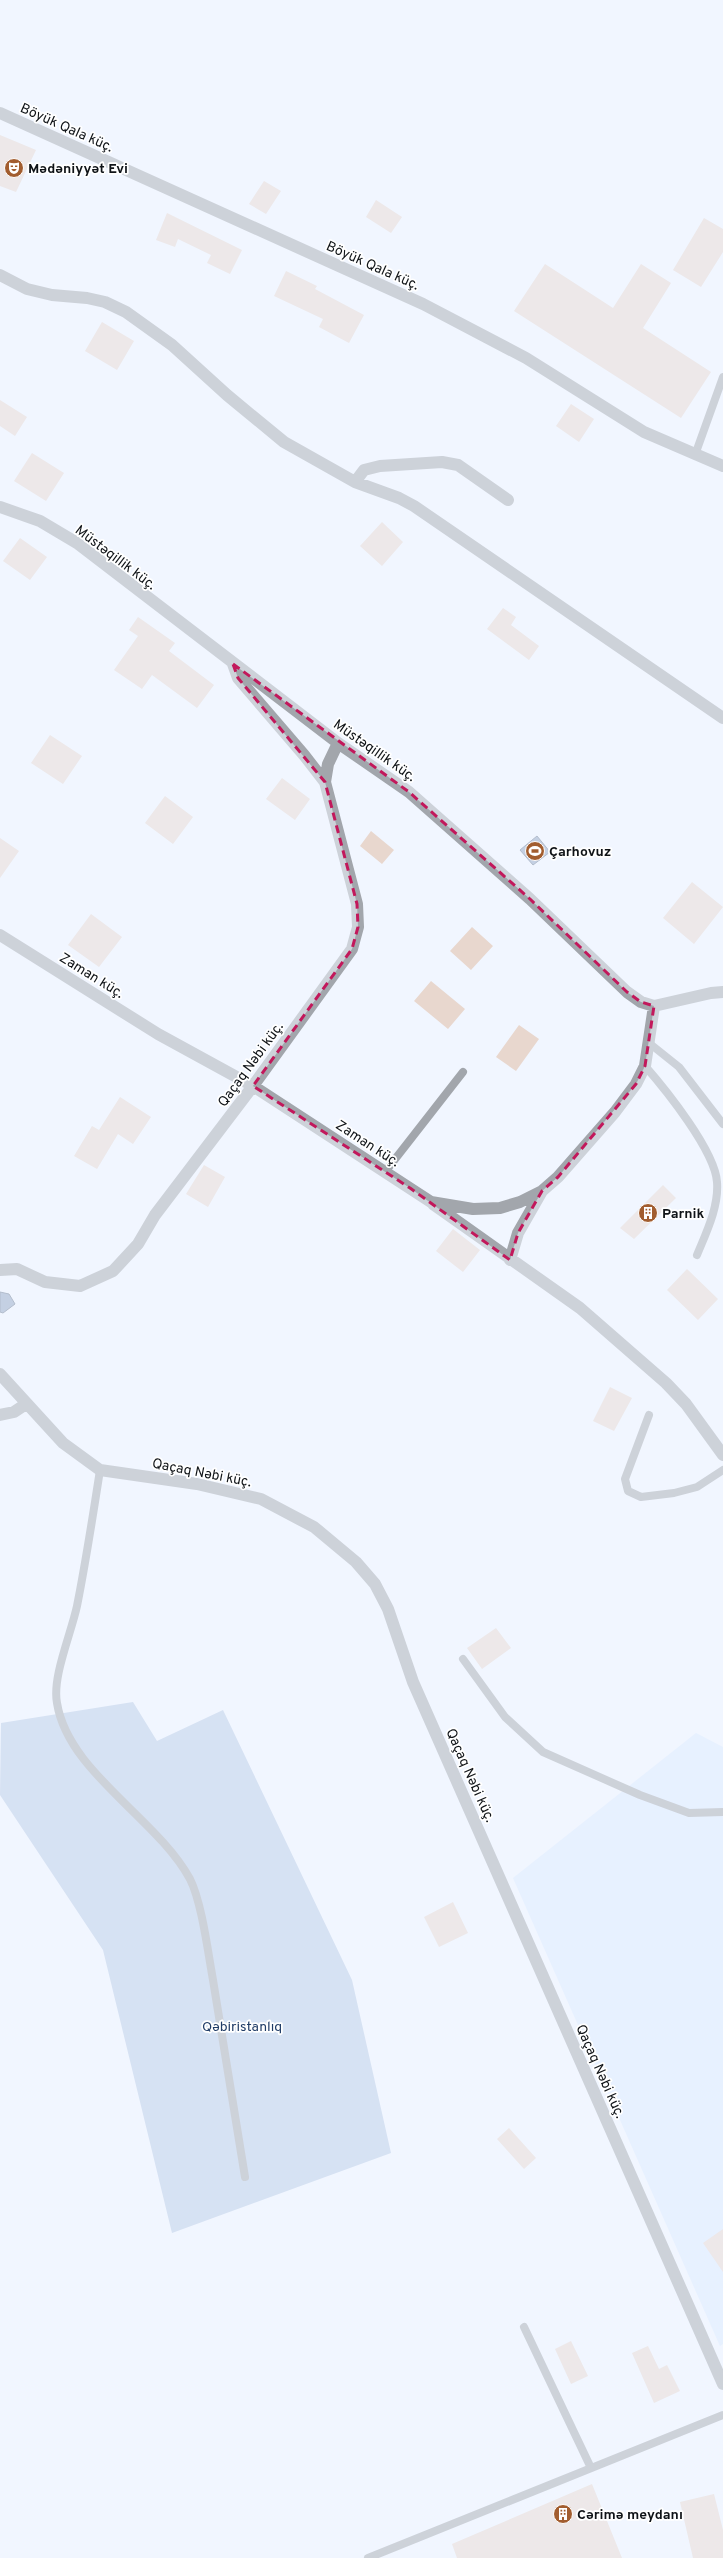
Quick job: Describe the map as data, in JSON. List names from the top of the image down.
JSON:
{
  "streets": {
    "street": [
      "Böyük Qala küç.",
      "Müstəqillik küç.",
      "Zaman küç.",
      "Qaçaq Nəbi küç."
    ]
  },
  "crossings": [
    ["Müstəqillik küç.", "Zaman küç."],
    ["Müstəqillik küç.", "Qaçaq Nəbi küç."],
    ["Zaman küç.", "Qaçaq Nəbi küç."]
  ],
  "parks": ["Qəbiristanlıq"],
  "places": {
    "theatre": ["Mədəniyyət Evi"],
    "sports": ["Çarhovuz"],
    "building": ["Parnik", "Cərimə meydanı"]
  }
}
